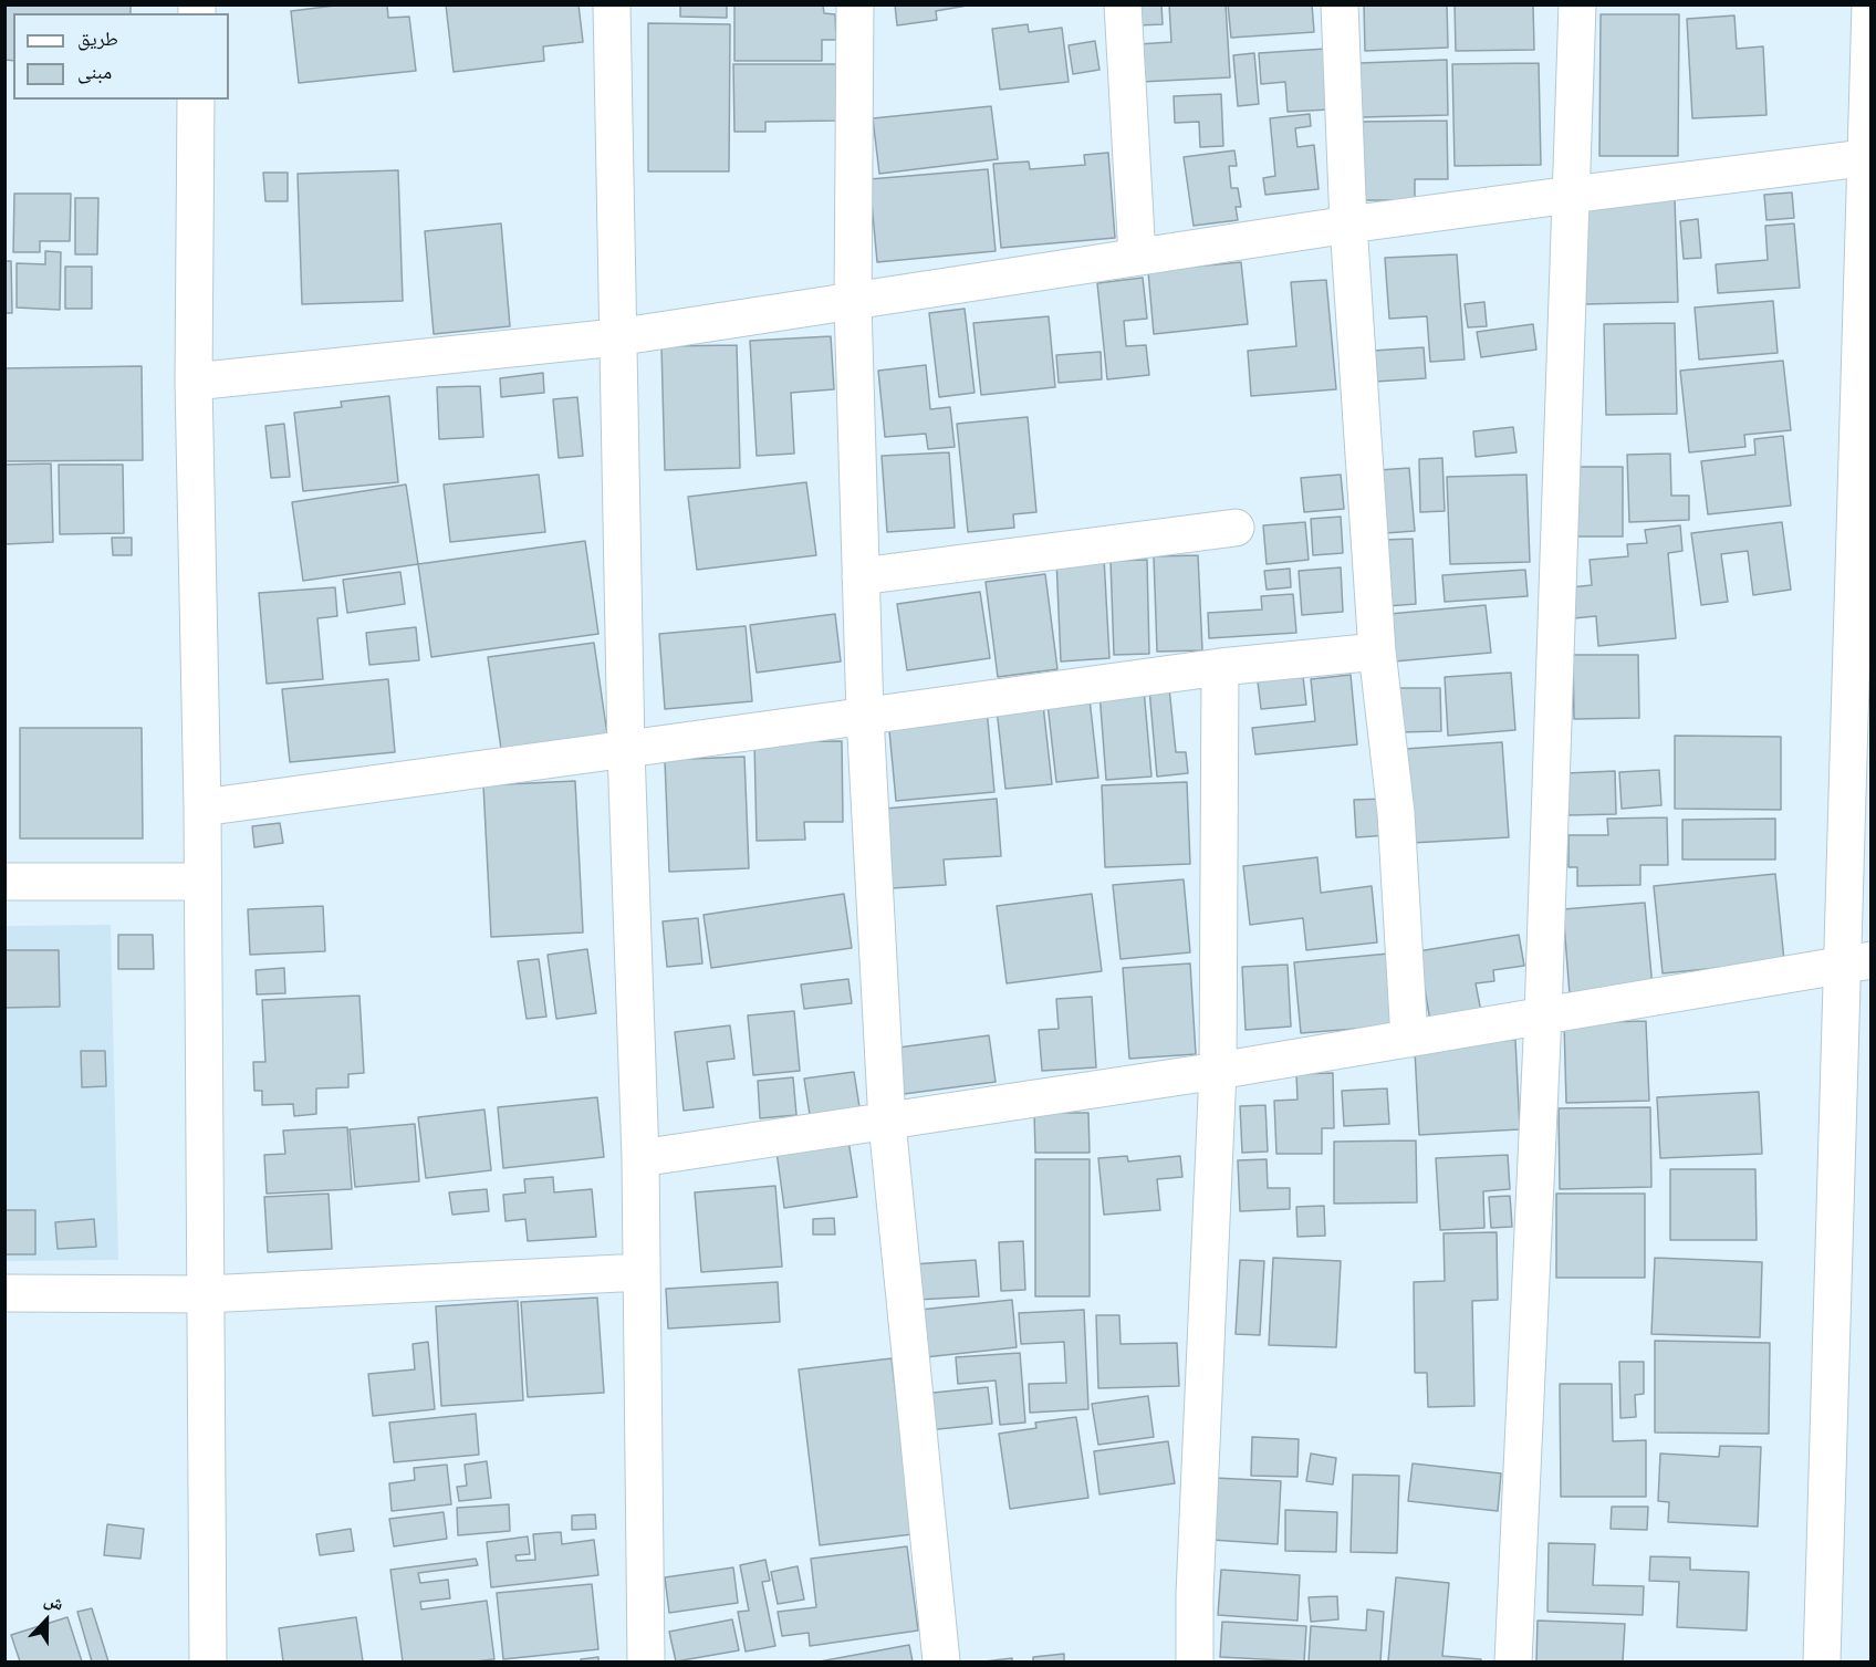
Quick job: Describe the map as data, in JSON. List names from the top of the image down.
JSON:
{
  "legend": ["طريق", "مبنى"],
  "north": "top"
}
